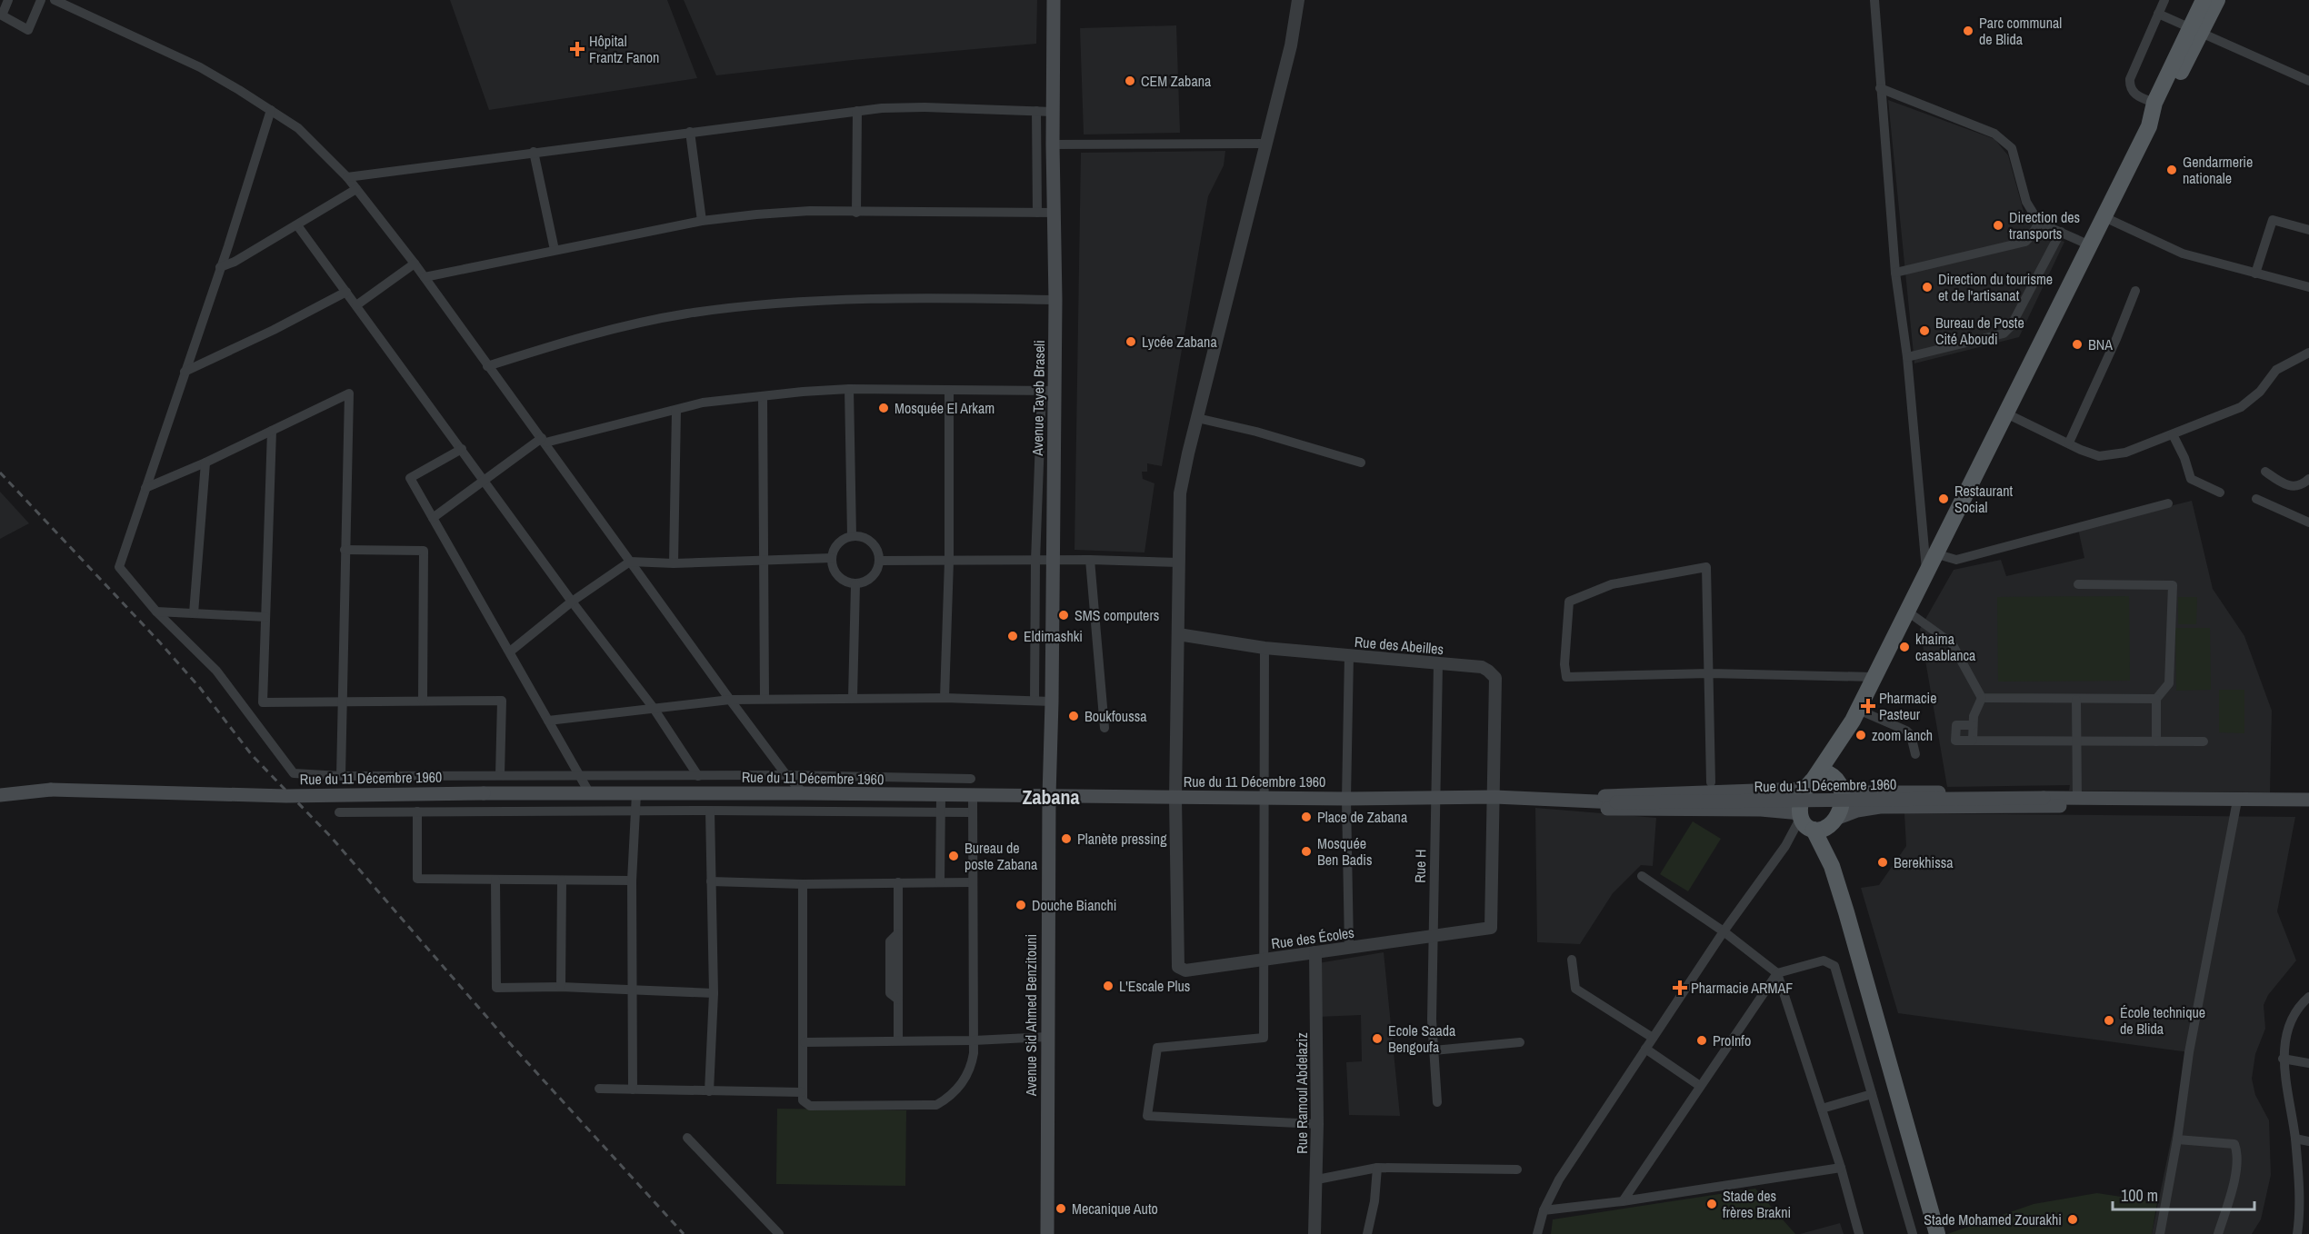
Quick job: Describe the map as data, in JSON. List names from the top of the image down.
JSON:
{
  "streets": {
    "main road": ["Avenue Tayeb Braseli", "Rue du 11 Décembre 1960", "Avenue Sid Ahmed Benzitouni"],
    "street": [
      "Rue des Abeilles",
      "Rue H",
      "Rue des Écoles",
      "Rue Ramoul Abdelaziz"
    ]
  },
  "crossings": [
    ["Avenue Tayeb Braseli", "Rue du 11 Décembre 1960"],
    ["Avenue Tayeb Braseli", "Avenue Sid Ahmed Benzitouni"],
    ["Rue des Abeilles", "Rue du 11 Décembre 1960"],
    ["Rue des Abeilles", "Rue H"],
    ["Rue des Abeilles", "Rue des Écoles"],
    ["Rue du 11 Décembre 1960", "Rue H"],
    ["Rue du 11 Décembre 1960", "Rue des Écoles"],
    ["Rue du 11 Décembre 1960", "Avenue Sid Ahmed Benzitouni"],
    ["Rue H", "Rue des Écoles"],
    ["Rue des Écoles", "Rue Ramoul Abdelaziz"]
  ],
  "districts": ["Zabana"],
  "places": {
    "other": [
      "Parc communal de Blida",
      "CEM Zabana",
      "Gendarmerie nationale",
      "Direction des transports",
      "Direction du tourisme et de l'artisanat",
      "Bureau de Poste Cité Aboudi",
      "Lycée Zabana",
      "BNA",
      "Mosquée El Arkam",
      "Restaurant Social",
      "SMS computers",
      "Eldimashki",
      "khaima casablanca",
      "Boukfoussa",
      "zoom lanch",
      "Place de Zabana",
      "Planète pressing",
      "Mosquée Ben Badis",
      "Bureau de poste Zabana",
      "Berekhissa",
      "Douche Bianchi",
      "L'Escale Plus",
      "École technique de Blida",
      "Ecole Saada Bengoufa",
      "ProInfo",
      "Stade des frères Brakni",
      "Mecanique Auto",
      "Stade Mohamed Zourakhi"
    ],
    "health": ["Hôpital Frantz Fanon", "Pharmacie Pasteur", "Pharmacie ARMAF"]
  },
  "scale_bar": "100 m"
}
